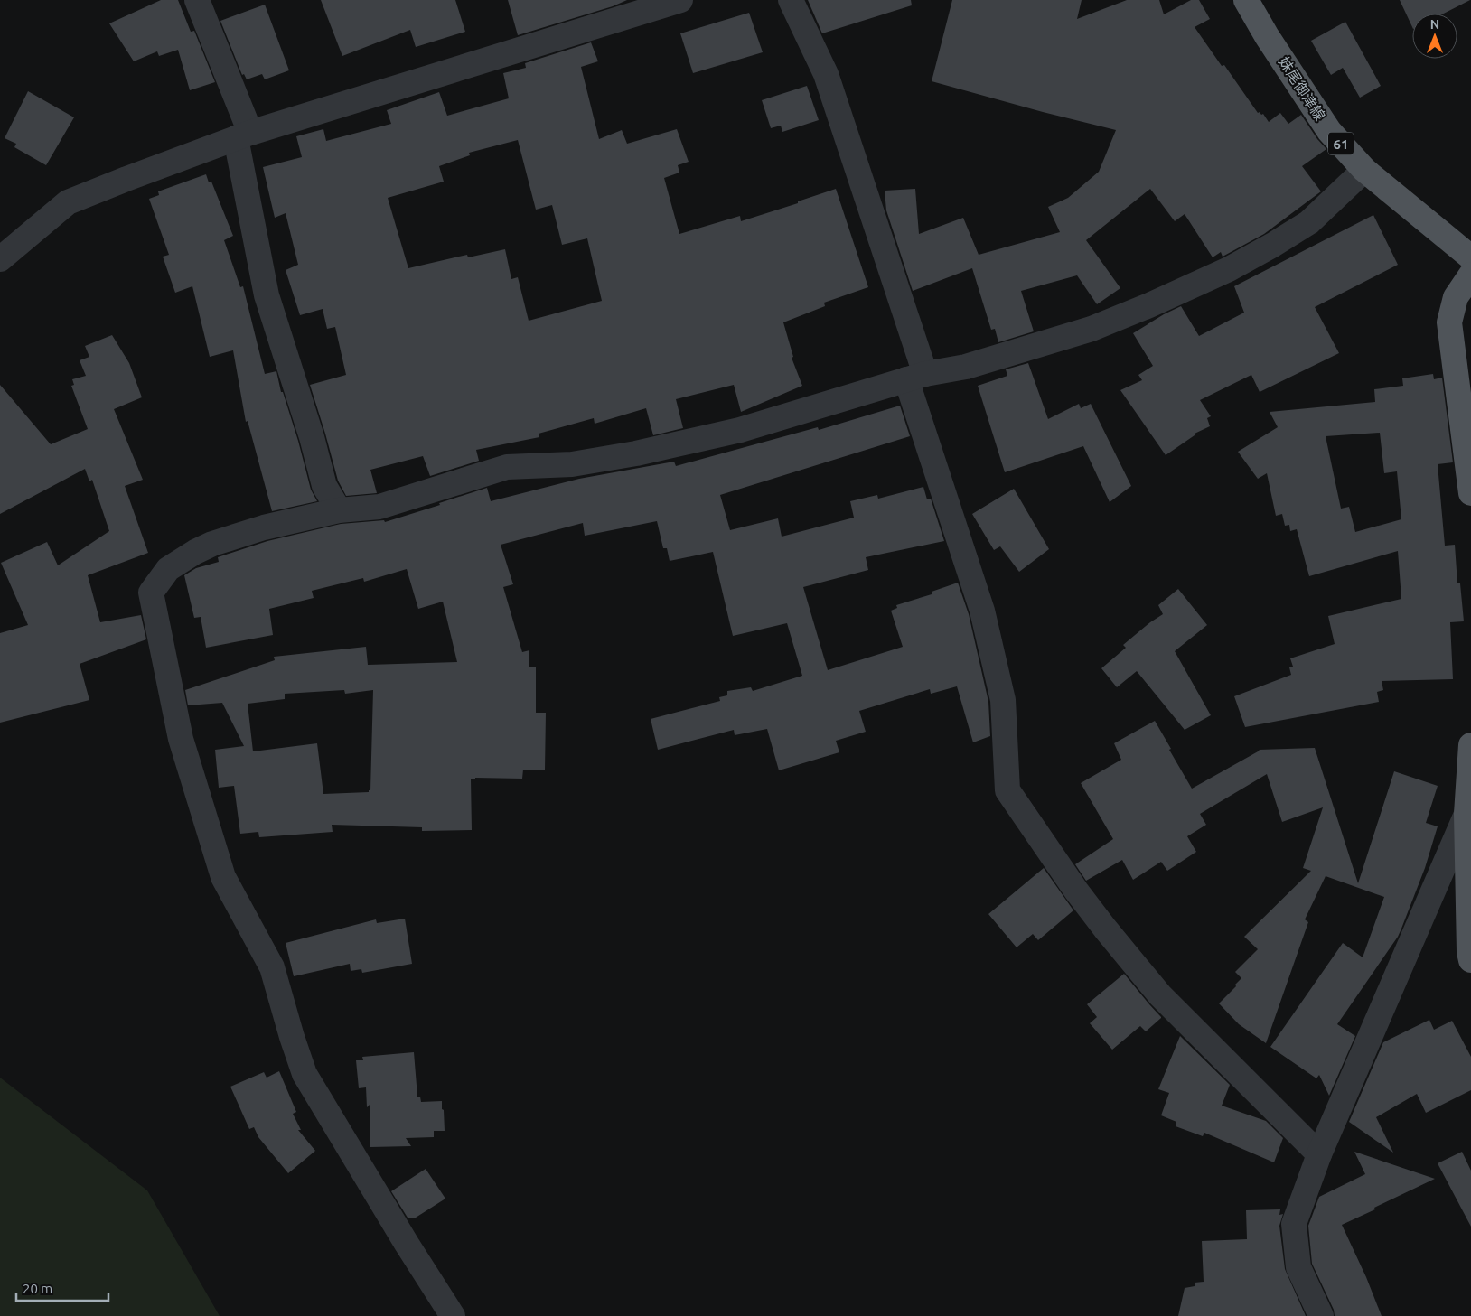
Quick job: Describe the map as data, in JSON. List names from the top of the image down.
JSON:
{
  "streets": {
    "main road": ["妹尾御津線", "61"]
  },
  "scale_bar": "20 m",
  "north": "top"
}
